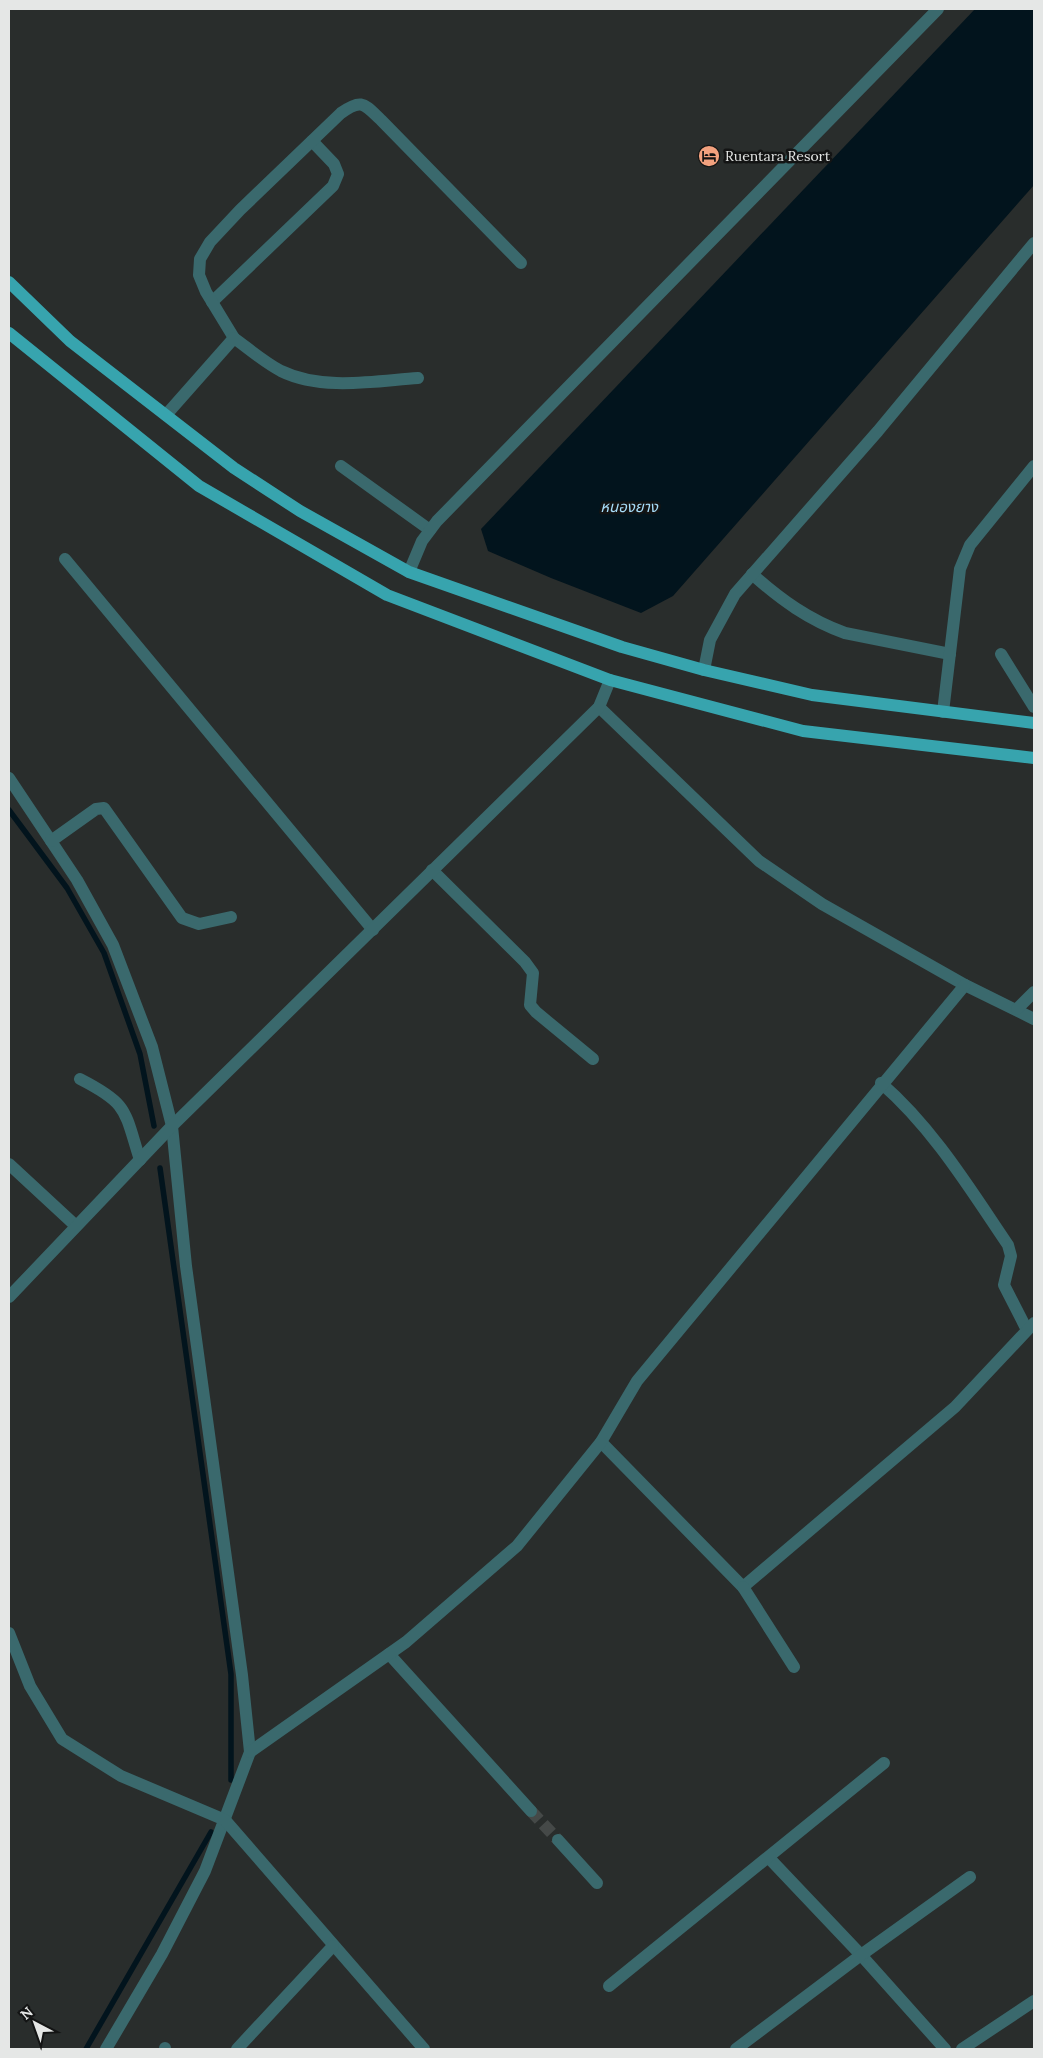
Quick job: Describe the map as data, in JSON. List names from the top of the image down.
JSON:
{
  "water": ["หนองยาง"],
  "places": {
    "hotel": ["Ruentara Resort"]
  },
  "north": "top left"
}
